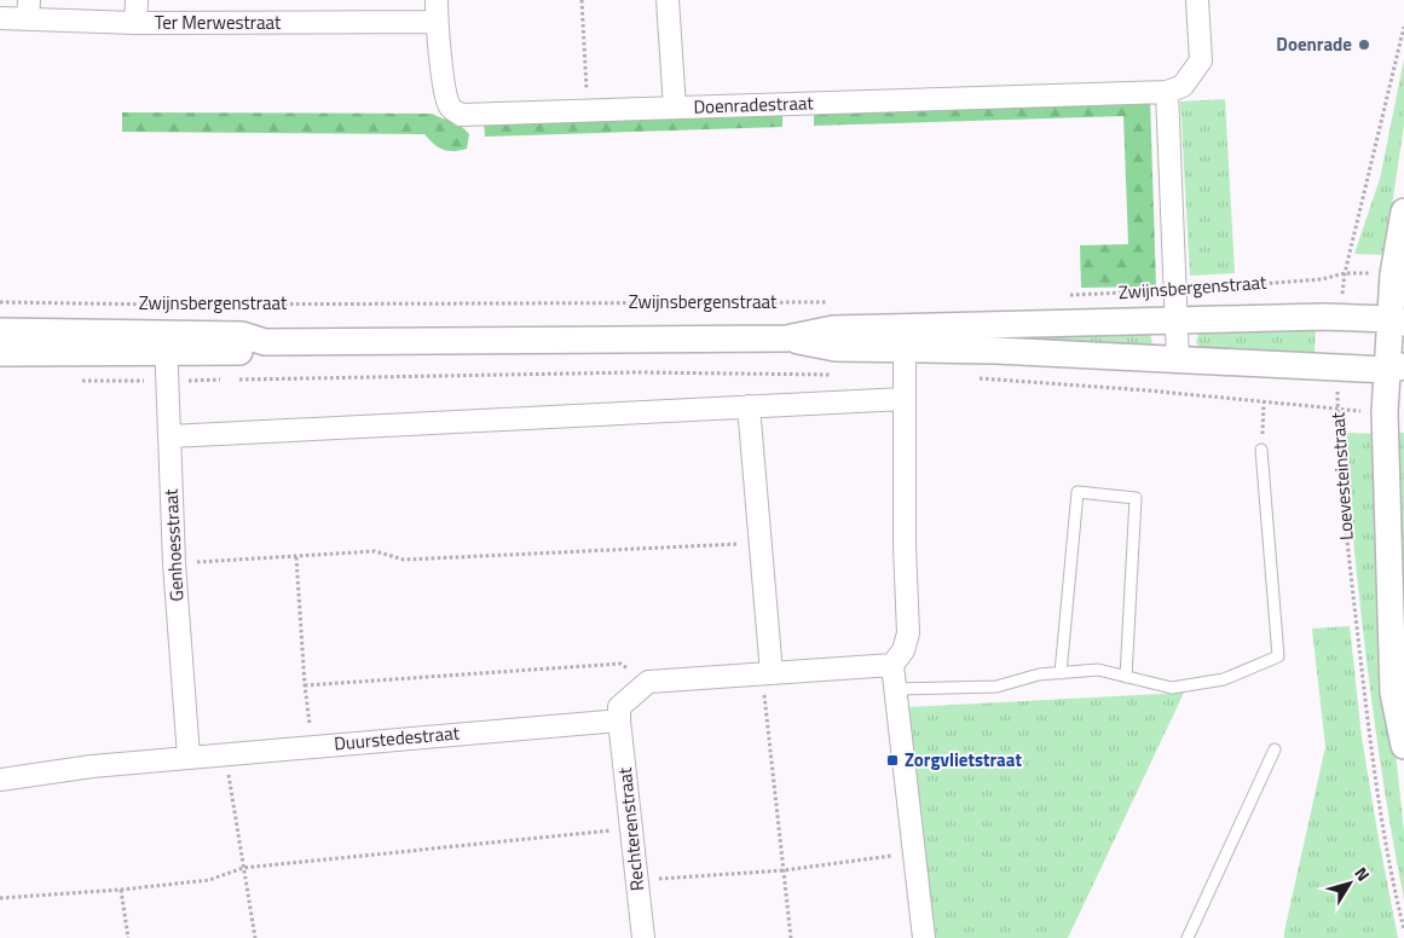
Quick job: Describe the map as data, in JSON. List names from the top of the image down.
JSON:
{
  "streets": {
    "street": [
      "Ter Merwestraat",
      "Doenradestraat",
      "Zwijnsbergenstraat",
      "Genhoesstraat",
      "Duurstedestraat",
      "Rechterenstraat"
    ],
    "path": ["Loevesteinstraat"]
  },
  "crossings": [
    ["Ter Merwestraat", "Doenradestraat"],
    ["Zwijnsbergenstraat", "Loevesteinstraat"],
    ["Zwijnsbergenstraat", "Genhoesstraat"],
    ["Genhoesstraat", "Duurstedestraat"],
    ["Duurstedestraat", "Rechterenstraat"]
  ],
  "places": {
    "other": ["Doenrade"],
    "transit": ["Zorgvlietstraat"]
  },
  "north": "top right"
}
